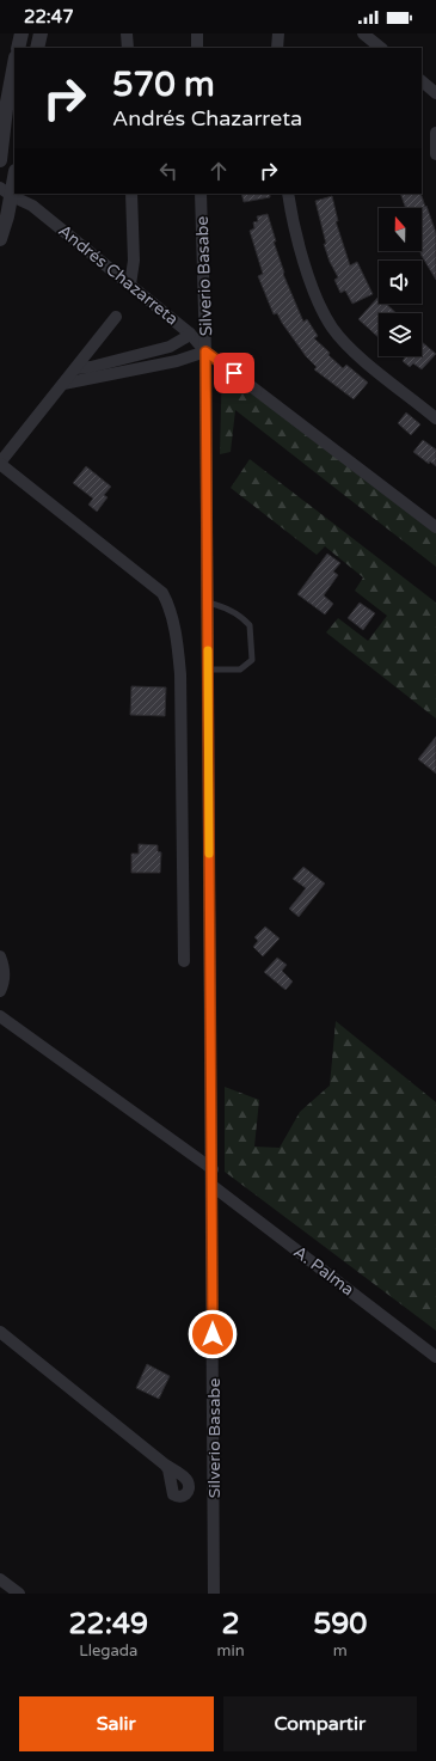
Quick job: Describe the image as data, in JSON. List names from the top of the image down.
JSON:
{
  "streets": {
    "street": ["Andrés Chazarreta", "Silverio Basabe", "A. Palma"]
  },
  "crossings": [
    ["Andrés Chazarreta", "Silverio Basabe"],
    ["Silverio Basabe", "A. Palma"]
  ],
  "north": "top",
  "page": {
    "status": "22:47",
    "turn": ["570 m", "Andrés Chazarreta"],
    "eta": [
      "22:49",
      "Llegada",
      "2",
      "min",
      "590",
      "m"
    ],
    "buttons": ["Salir", "Compartir"]
  }
}
